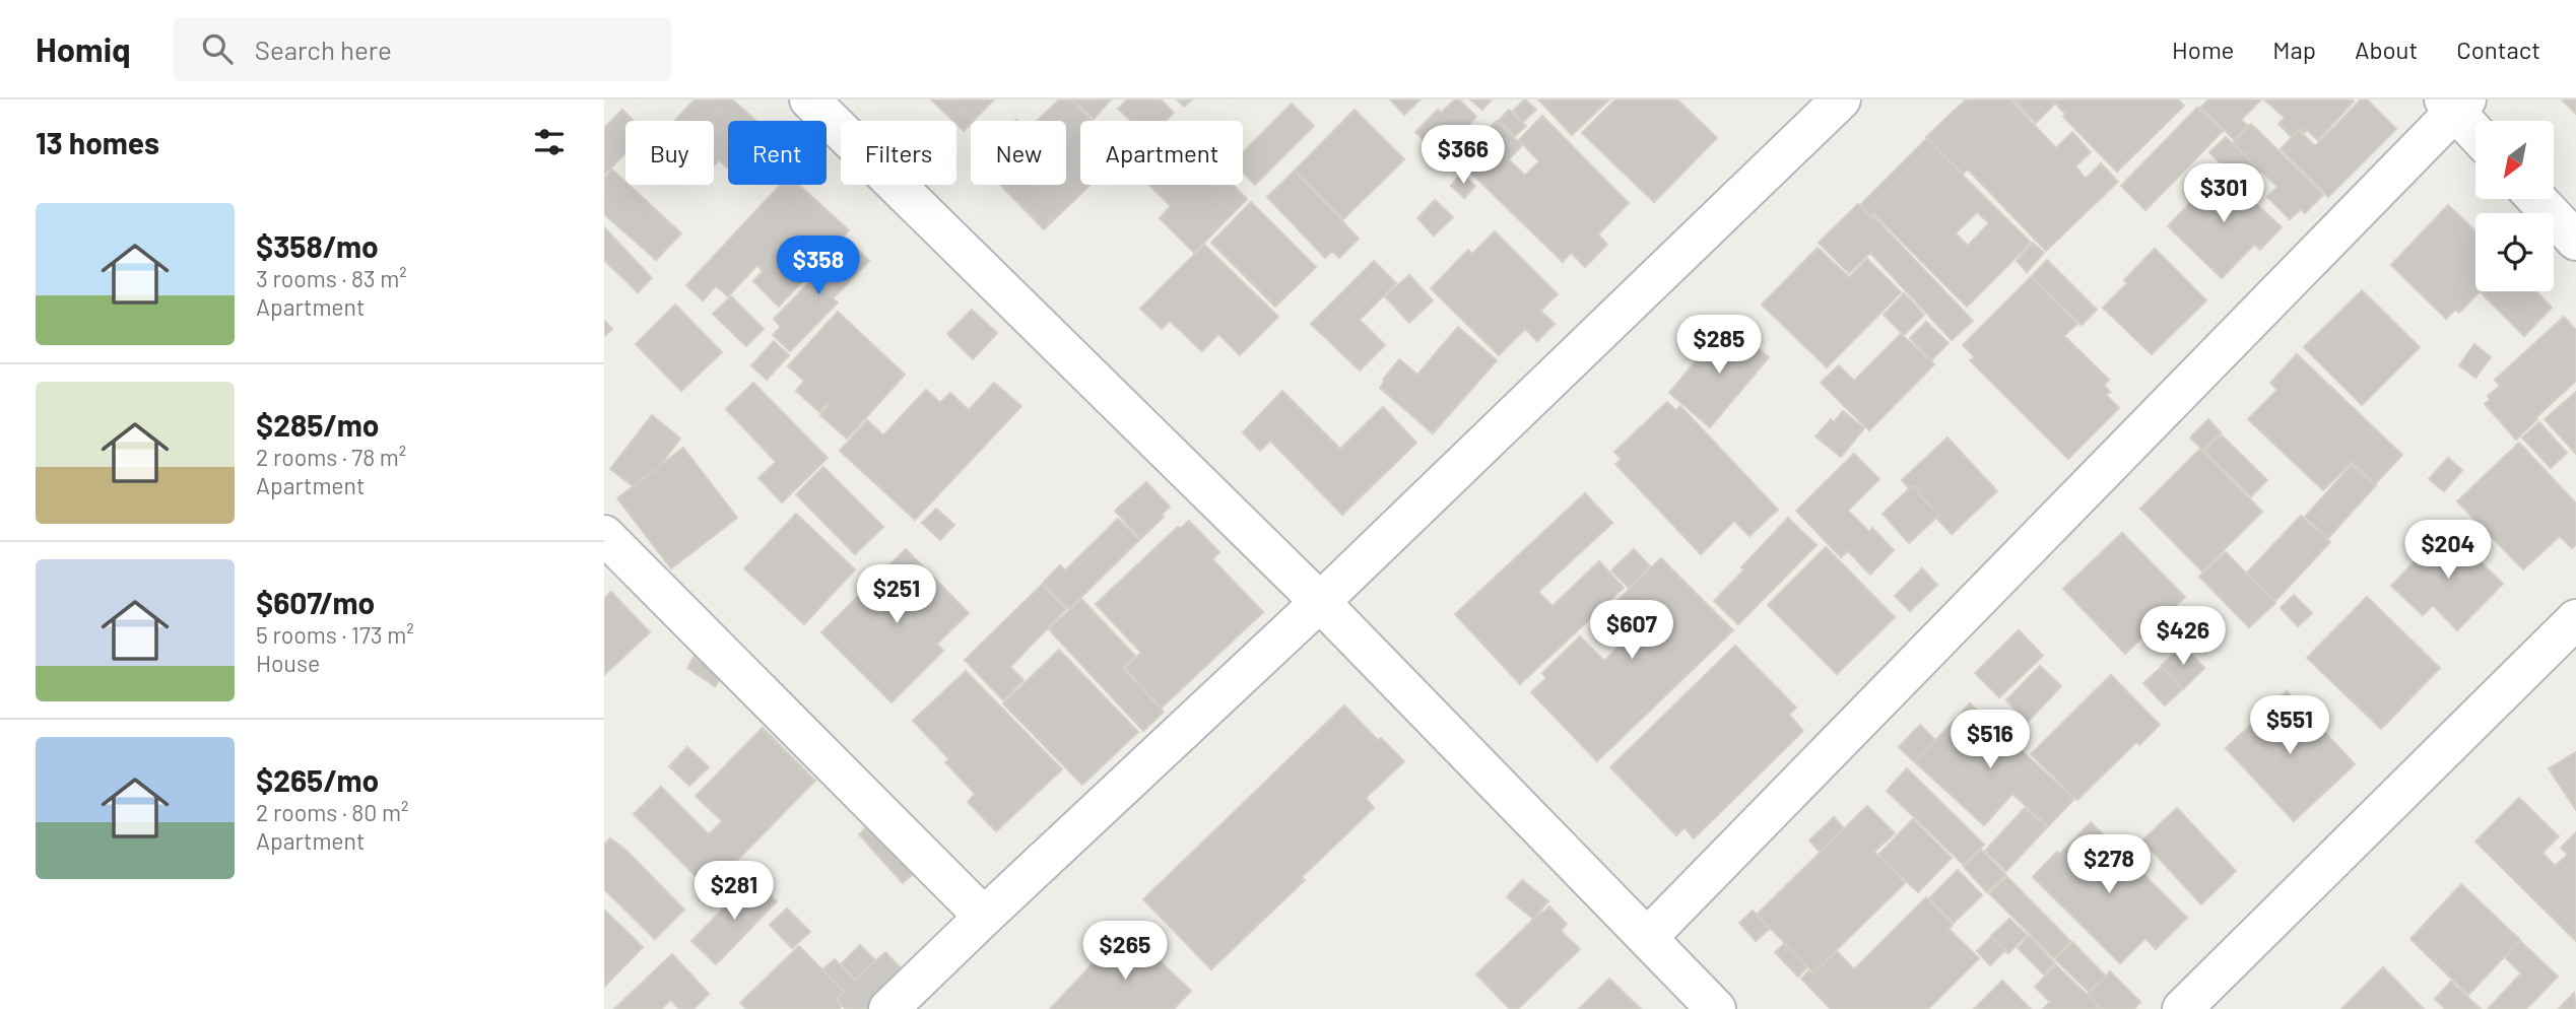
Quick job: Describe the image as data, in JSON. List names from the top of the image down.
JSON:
{
  "north": "bottom left",
  "page": {
    "header": "Homiq",
    "search": "Search here",
    "nav": [
      "Home",
      "Map",
      "About",
      "Contact"
    ],
    "heading": "13 homes",
    "chip": [
      "Buy",
      "Rent",
      "Filters",
      "New",
      "Apartment"
    ],
    "price": [
      "$366",
      "$301",
      "$358",
      "$285",
      "$204",
      "$251",
      "$607",
      "$426",
      "$551",
      "$516",
      "$278",
      "$281",
      "$265"
    ],
    "list": [
      {
        "name": "$358/mo",
        "note": "3 rooms · 83 m² · Apartment"
      },
      {
        "name": "$285/mo",
        "note": "2 rooms · 78 m² · Apartment"
      },
      {
        "name": "$607/mo",
        "note": "5 rooms · 173 m² · House"
      },
      {
        "name": "$265/mo",
        "note": "2 rooms · 80 m² · Apartment"
      }
    ]
  }
}
